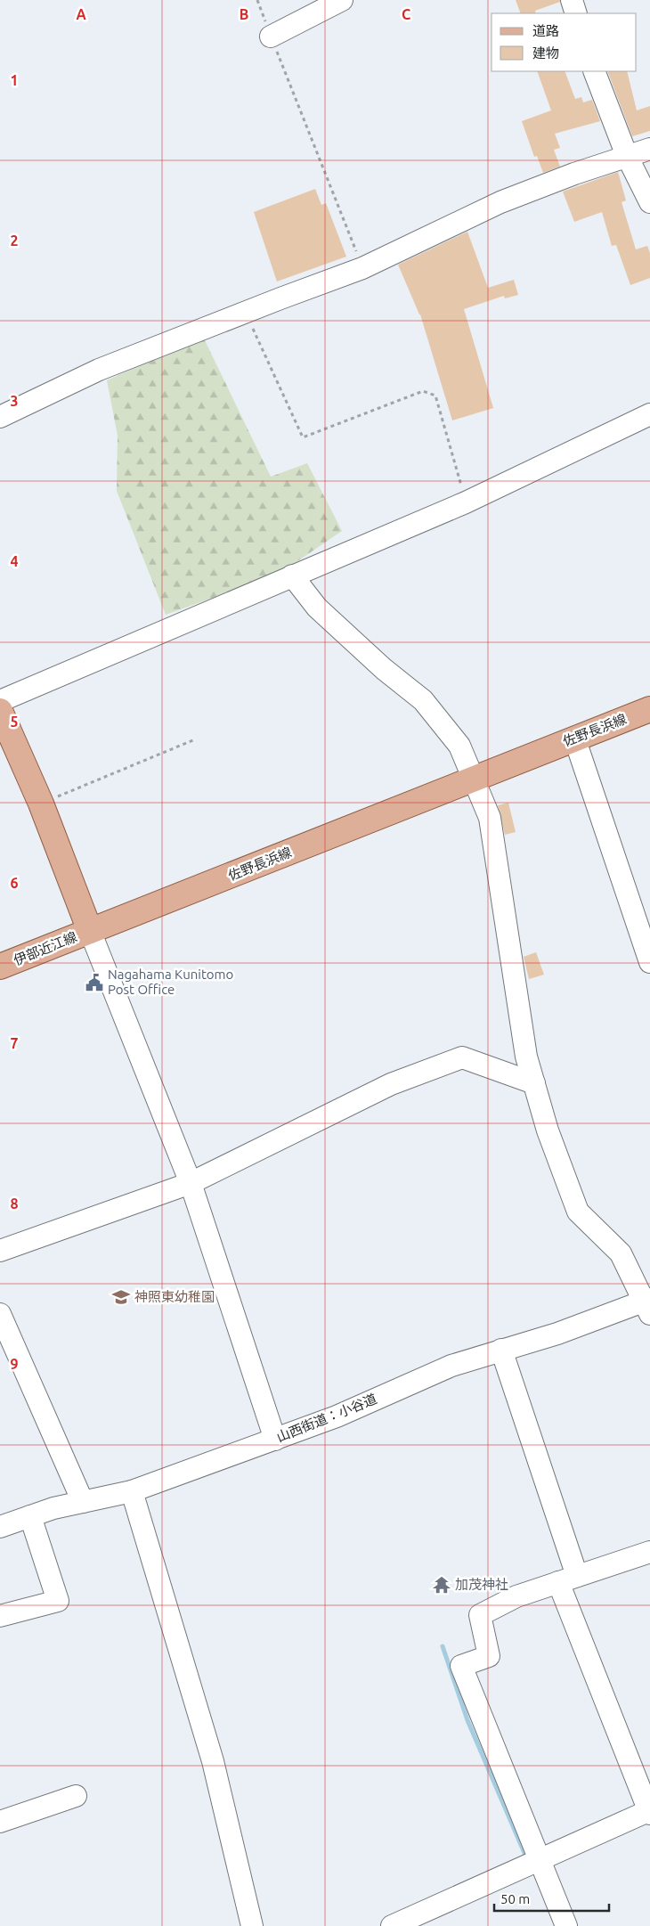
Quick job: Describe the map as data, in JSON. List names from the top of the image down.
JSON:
{
  "streets": {
    "main road": ["佐野長浜線", "伊部近江線"],
    "street": ["山西街道：小谷道"]
  },
  "crossings": [
    ["佐野長浜線", "伊部近江線"]
  ],
  "places": {
    "public building": ["Nagahama Kunitomo Post Office"],
    "school or university": ["神照東幼稚園"],
    "temple": ["加茂神社"]
  },
  "legend": ["道路", "建物"],
  "scale_bar": "50 m",
  "grid": {
    "columns": ["A", "B", "C"],
    "rows": [
      "1",
      "2",
      "3",
      "4",
      "5",
      "6",
      "7",
      "8",
      "9"
    ]
  }
}
